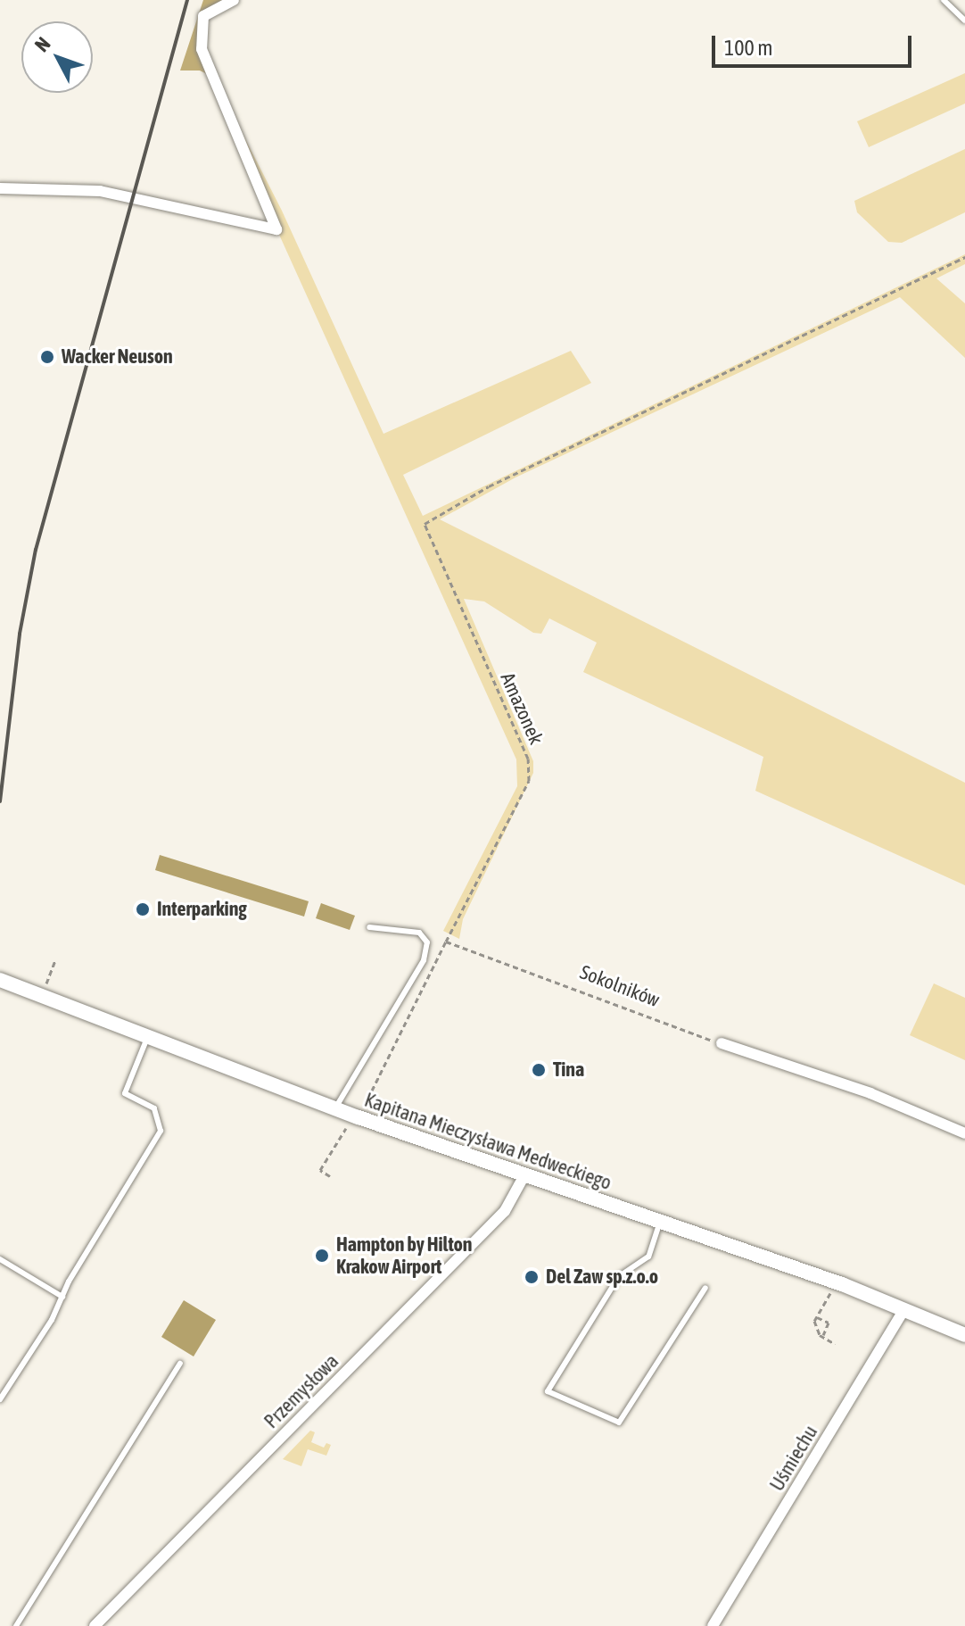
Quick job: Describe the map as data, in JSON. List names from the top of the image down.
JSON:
{
  "streets": {
    "main road": ["Kapitana Mieczysława Medweckiego"],
    "street": ["Przemysłowa", "Uśmiechu"],
    "path": ["Amazonek", "Sokolników"]
  },
  "crossings": [
    ["Amazonek", "Sokolników"],
    ["Kapitana Mieczysława Medweckiego", "Przemysłowa"],
    ["Kapitana Mieczysława Medweckiego", "Uśmiechu"]
  ],
  "places": [
    "Wacker Neuson",
    "Interparking",
    "Tina",
    "Hampton by Hilton Krakow Airport",
    "Del Zaw sp.z.o.o"
  ],
  "scale_bar": "100 m",
  "north": "top left"
}
